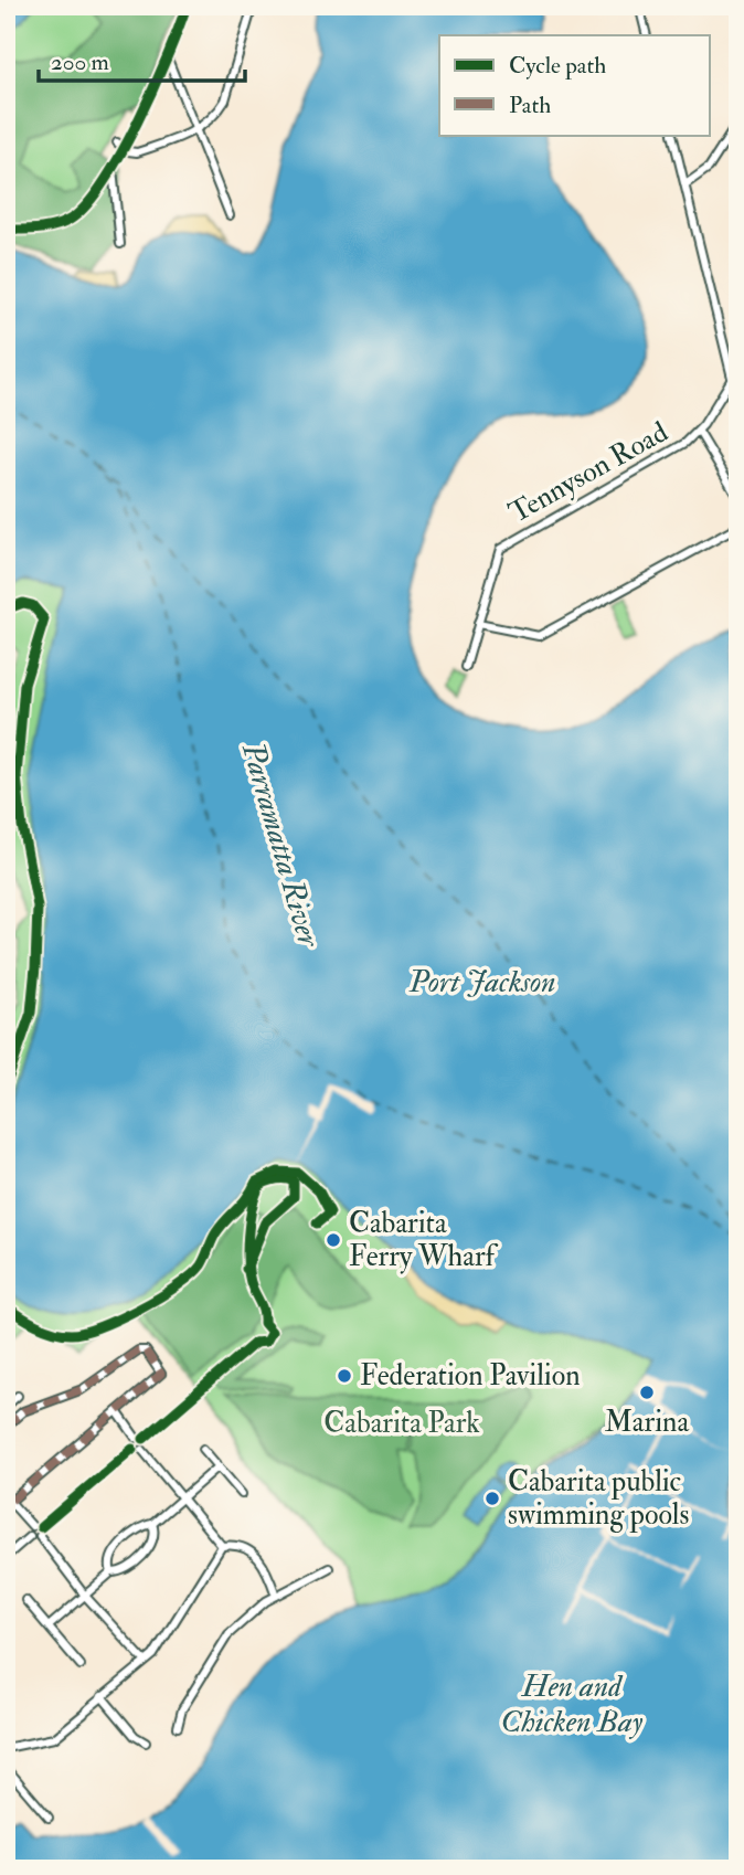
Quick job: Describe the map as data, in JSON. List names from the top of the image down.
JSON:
{
  "streets": {
    "street": ["Tennyson Road"]
  },
  "water": ["Parramatta River", "Port Jackson", "Hen and Chicken Bay"],
  "parks": ["Cabarita Park"],
  "places": [
    "Cabarita Ferry Wharf",
    "Federation Pavilion",
    "Marina",
    "Cabarita public swimming pools"
  ],
  "legend": ["Cycle path", "Path"],
  "scale_bar": "200 m"
}
